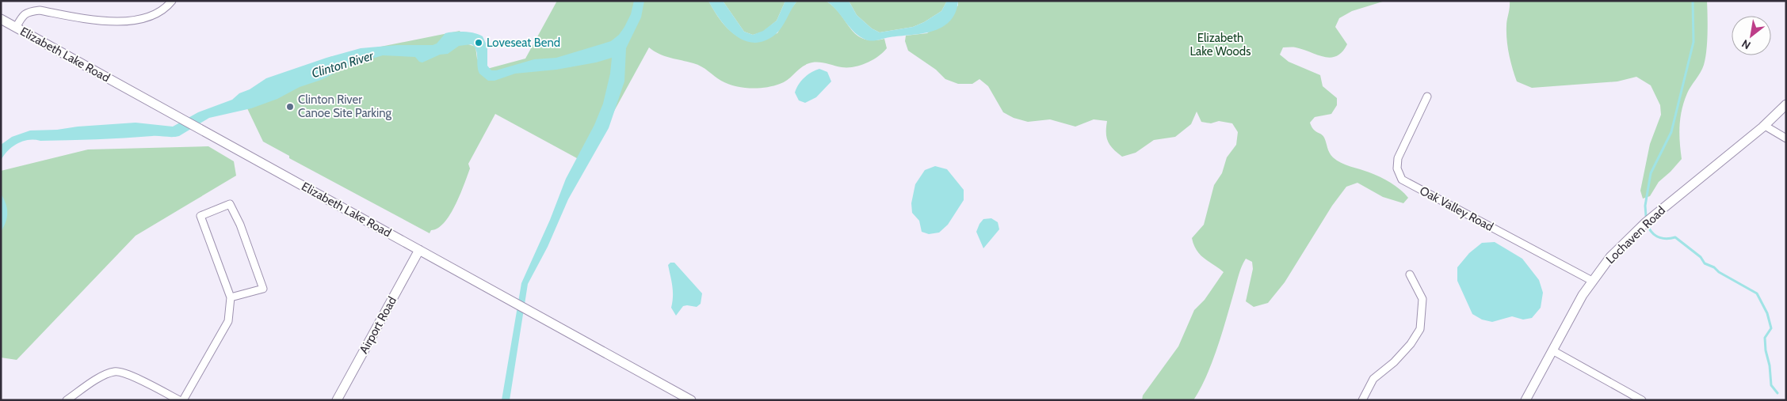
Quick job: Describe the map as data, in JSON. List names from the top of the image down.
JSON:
{
  "streets": {
    "street": [
      "Elizabeth Lake Road",
      "Oak Valley Road",
      "Lochaven Road",
      "Airport Road"
    ]
  },
  "crossings": [
    ["Elizabeth Lake Road", "Airport Road"],
    ["Oak Valley Road", "Lochaven Road"]
  ],
  "water": ["Clinton River"],
  "parks": ["Elizabeth Lake Woods"],
  "places": ["Loveseat Bend", "Clinton River Canoe Site Parking"],
  "north": "bottom left"
}
